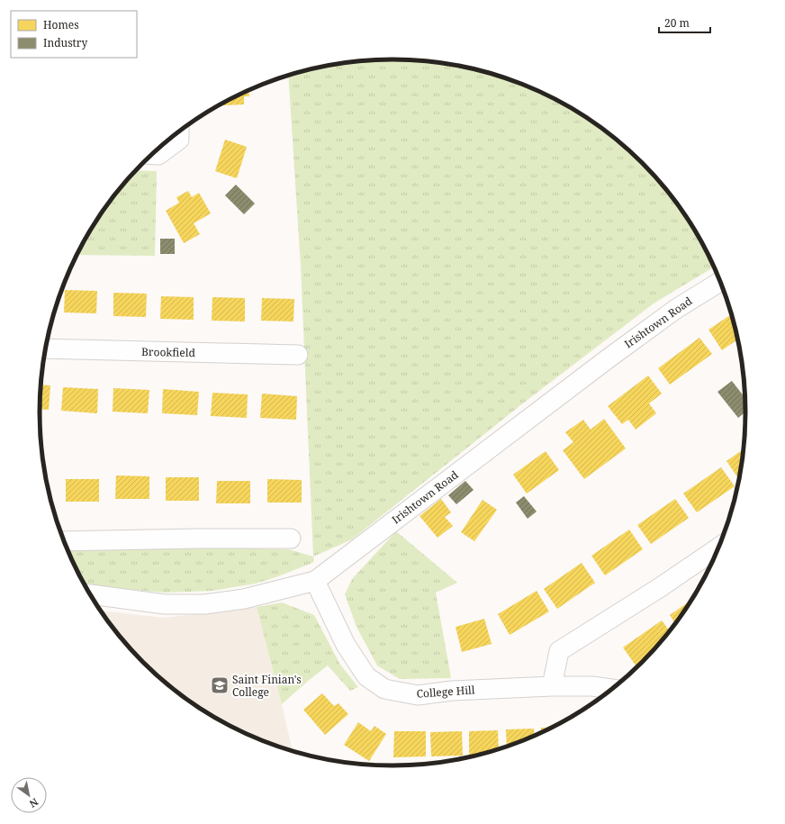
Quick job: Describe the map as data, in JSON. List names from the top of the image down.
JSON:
{
  "streets": {
    "street": ["Irishtown Road", "Brookfield", "College Hill"]
  },
  "crossings": [
    ["Irishtown Road", "College Hill"]
  ],
  "places": {
    "school or university": ["Saint Finian's College"]
  },
  "legend": ["Homes", "Industry"],
  "scale_bar": "20 m",
  "north": "bottom right"
}
